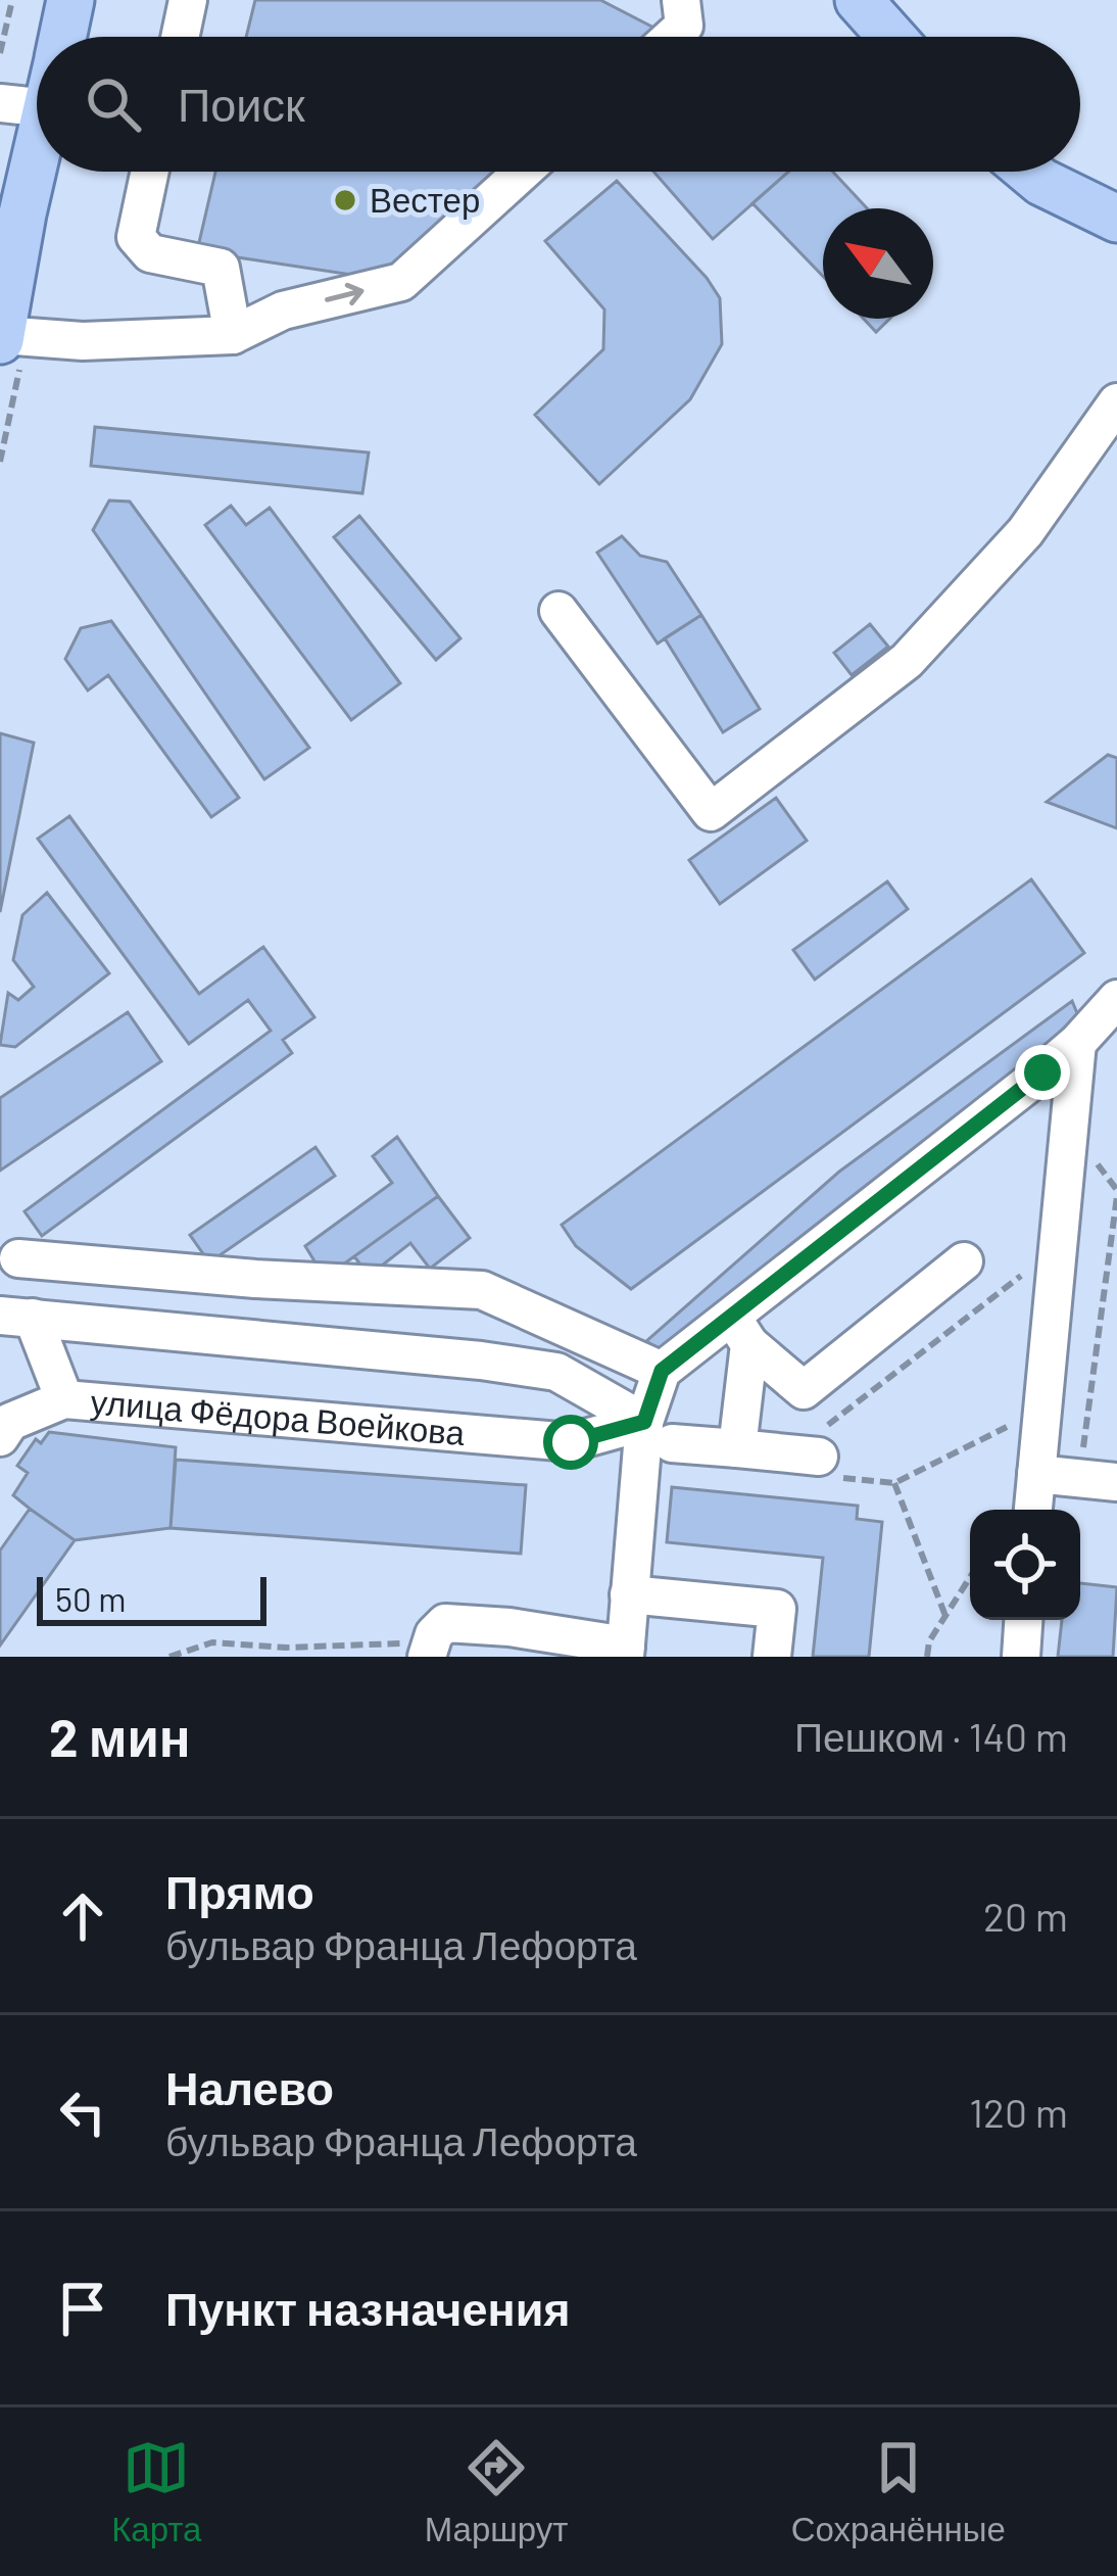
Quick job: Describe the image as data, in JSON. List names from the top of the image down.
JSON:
{
  "streets": {
    "street": ["улица Фёдора Воейкова"]
  },
  "places": ["Вестер"],
  "scale_bar": "50 m",
  "north": "top left",
  "page": {
    "search": "Поиск",
    "scale": "50 m",
    "heading": ["2 мин", "Пешком · 140 m"],
    "list": [
      ["Прямо", "бульвар Франца Лефорта", "20 m"],
      ["Налево", "бульвар Франца Лефорта", "120 m"],
      "Пункт назначения"
    ],
    "nav": ["Карта", "Маршрут", "Сохранённые"]
  }
}
